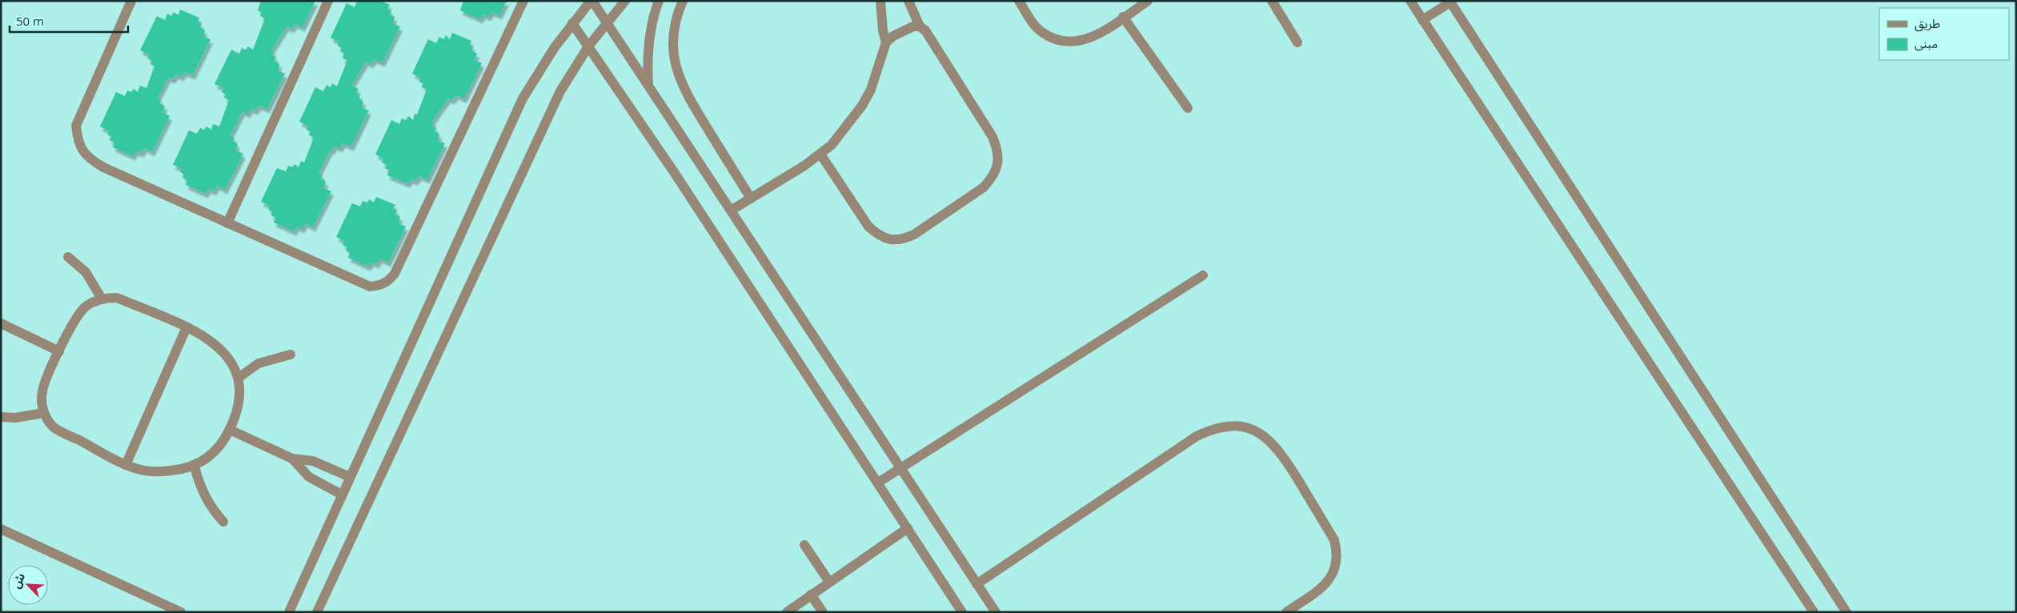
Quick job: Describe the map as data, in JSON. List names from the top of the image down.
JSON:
{
  "legend": ["طريق", "مبنى"],
  "scale_bar": "50 m",
  "north": "top left"
}
